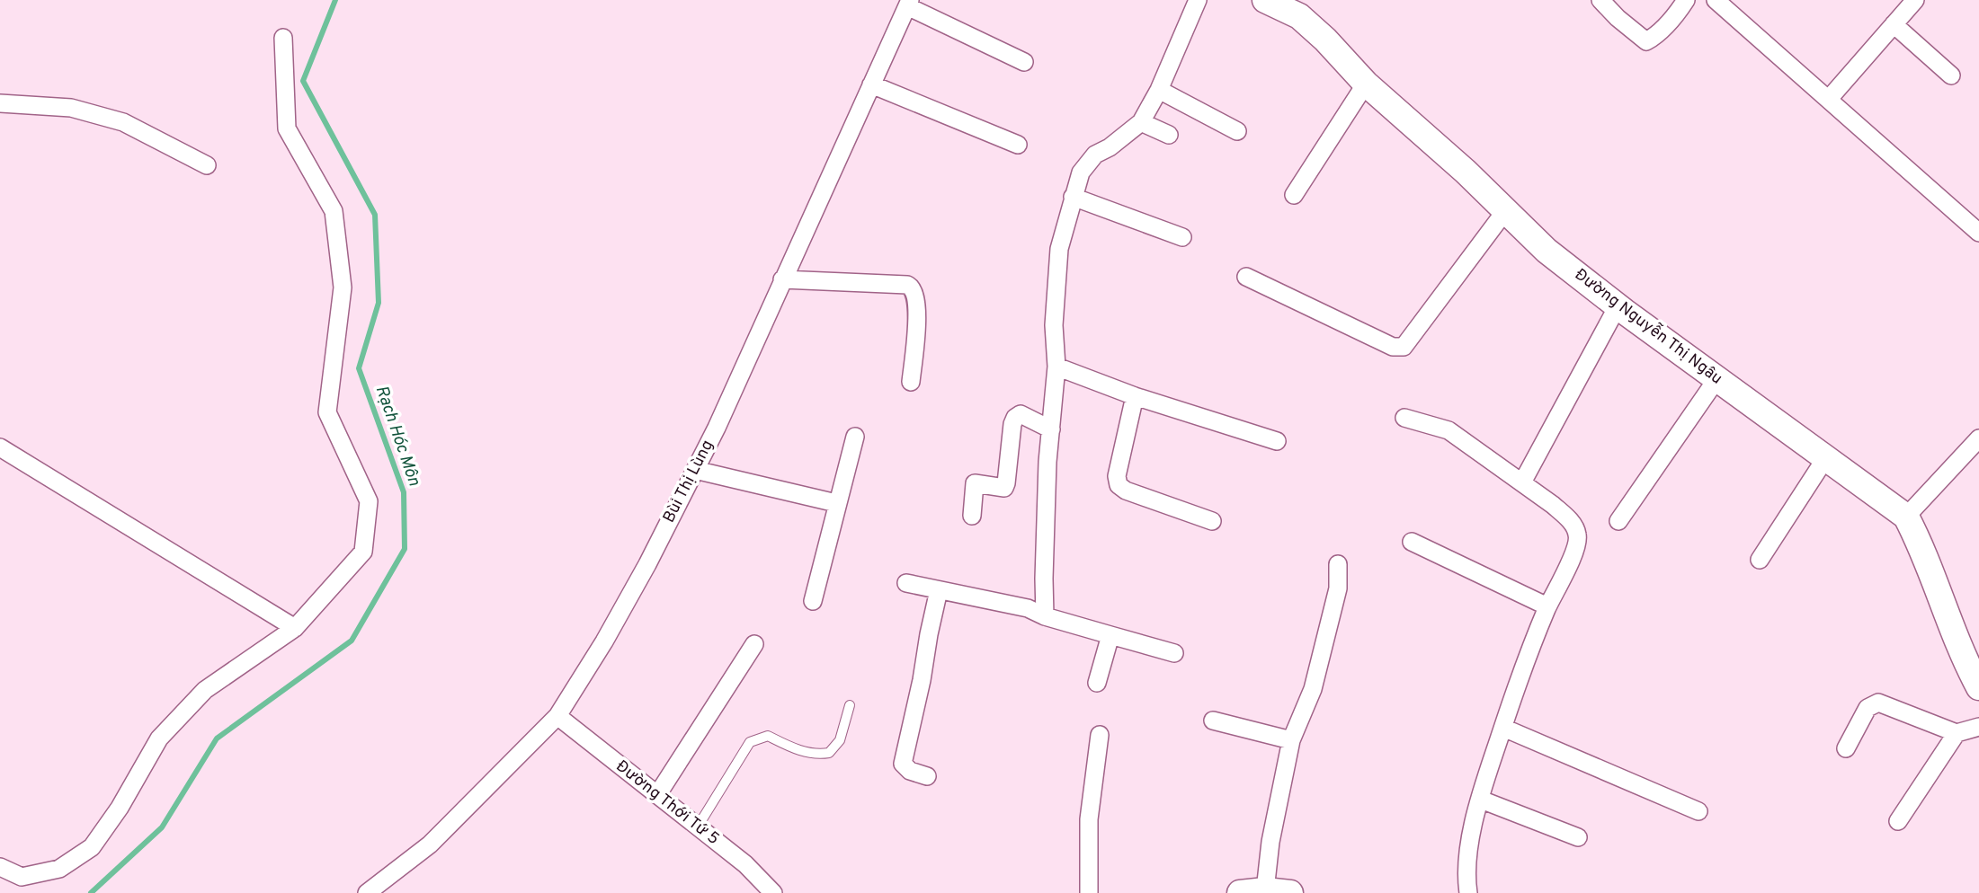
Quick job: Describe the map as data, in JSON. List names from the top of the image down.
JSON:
{
  "streets": {
    "main road": ["Đường Nguyễn Thị Ngâu"],
    "street": ["Bùi Thị Lùng", "Đường Thới Tứ 5"]
  },
  "crossings": [
    ["Bùi Thị Lùng", "Đường Thới Tứ 5"]
  ],
  "water": ["Rạch Hóc Môn"]
}
